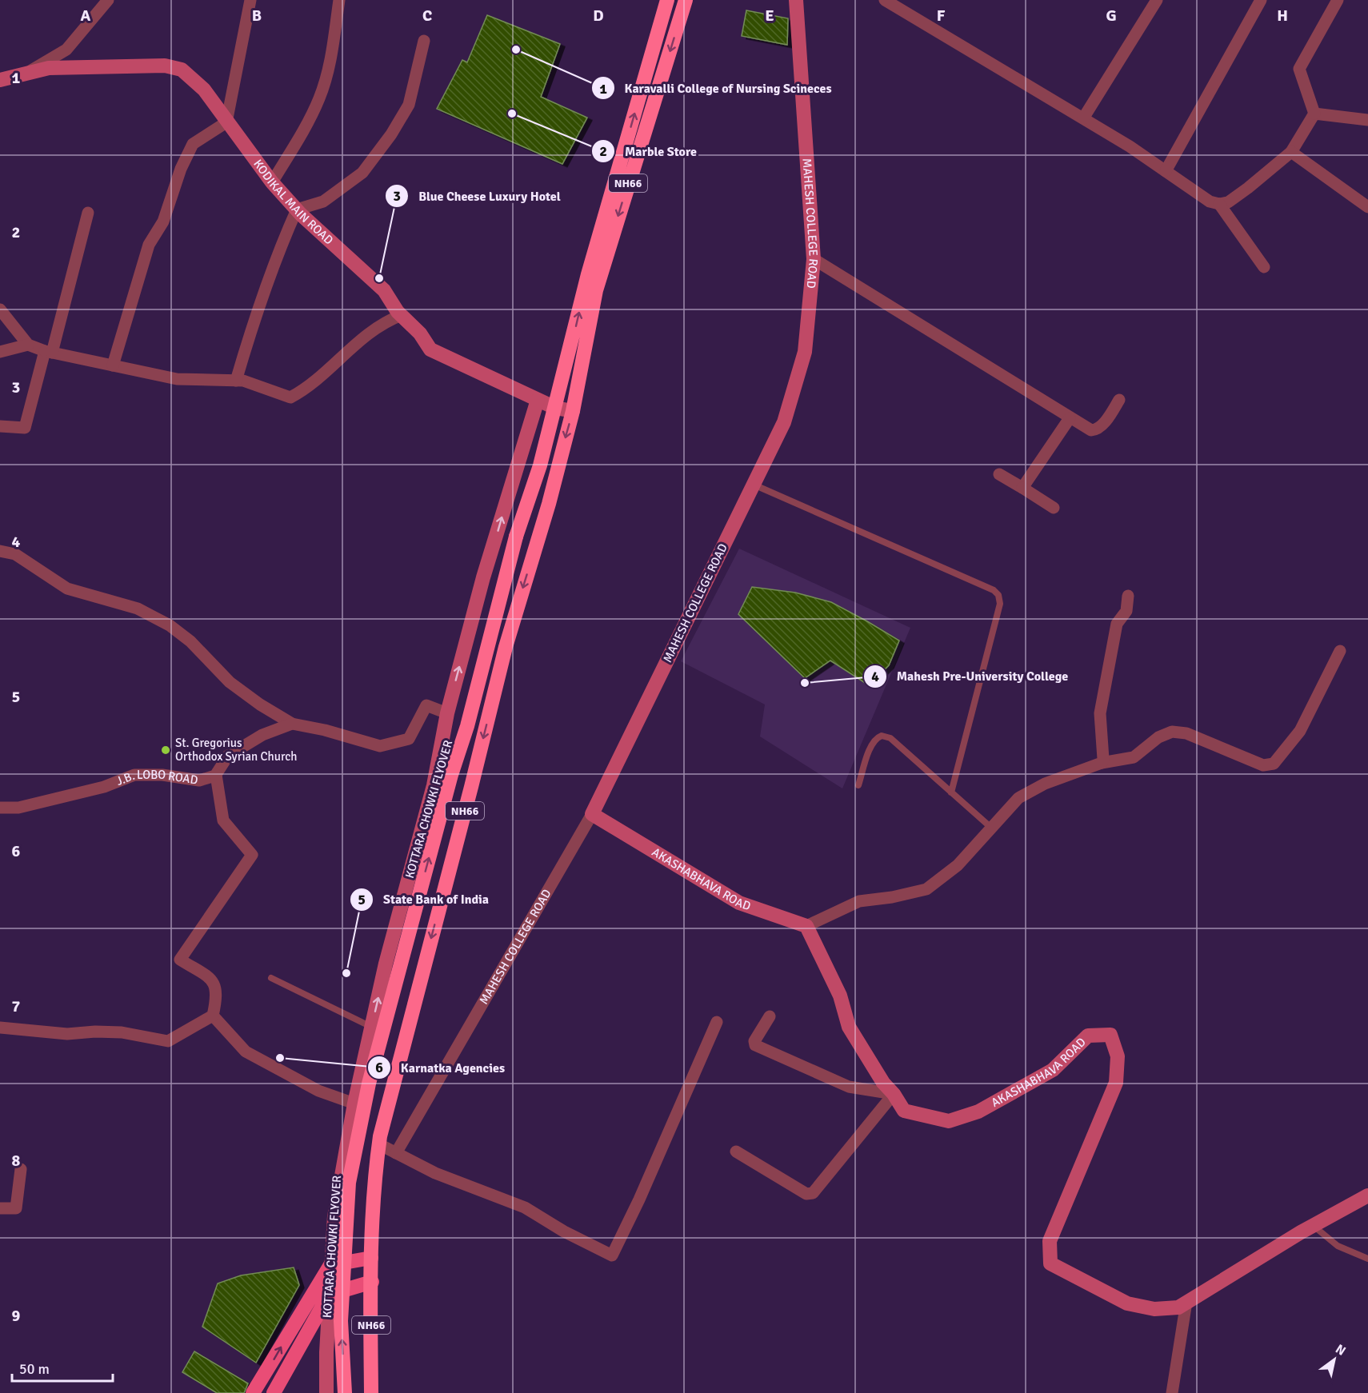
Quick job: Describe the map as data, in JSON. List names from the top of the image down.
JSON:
{
  "streets": {
    "highway": ["NH66", "KOTTARA CHOWKI FLYOVER"],
    "street": [
      "KODIKAL MAIN ROAD",
      "MAHESH COLLEGE ROAD",
      "J.B. LOBO ROAD",
      "AKASHABHAVA ROAD"
    ]
  },
  "crossings": [
    ["NH66", "KODIKAL MAIN ROAD"],
    ["NH66", "KOTTARA CHOWKI FLYOVER"],
    ["KODIKAL MAIN ROAD", "KOTTARA CHOWKI FLYOVER"],
    ["MAHESH COLLEGE ROAD", "AKASHABHAVA ROAD"]
  ],
  "places": [
    "Karavalli College of Nursing Scineces",
    "Marble Store",
    "Blue Cheese Luxury Hotel",
    "Mahesh Pre-University College",
    "St. Gregorius Orthodox Syrian Church",
    "State Bank of India",
    "Karnatka Agencies"
  ],
  "scale_bar": "50 m",
  "north": "top right",
  "grid": {
    "columns": [
      "A",
      "B",
      "C",
      "D",
      "E",
      "F",
      "G",
      "H"
    ],
    "rows": [
      "1",
      "2",
      "3",
      "4",
      "5",
      "6",
      "7",
      "8",
      "9"
    ]
  }
}
